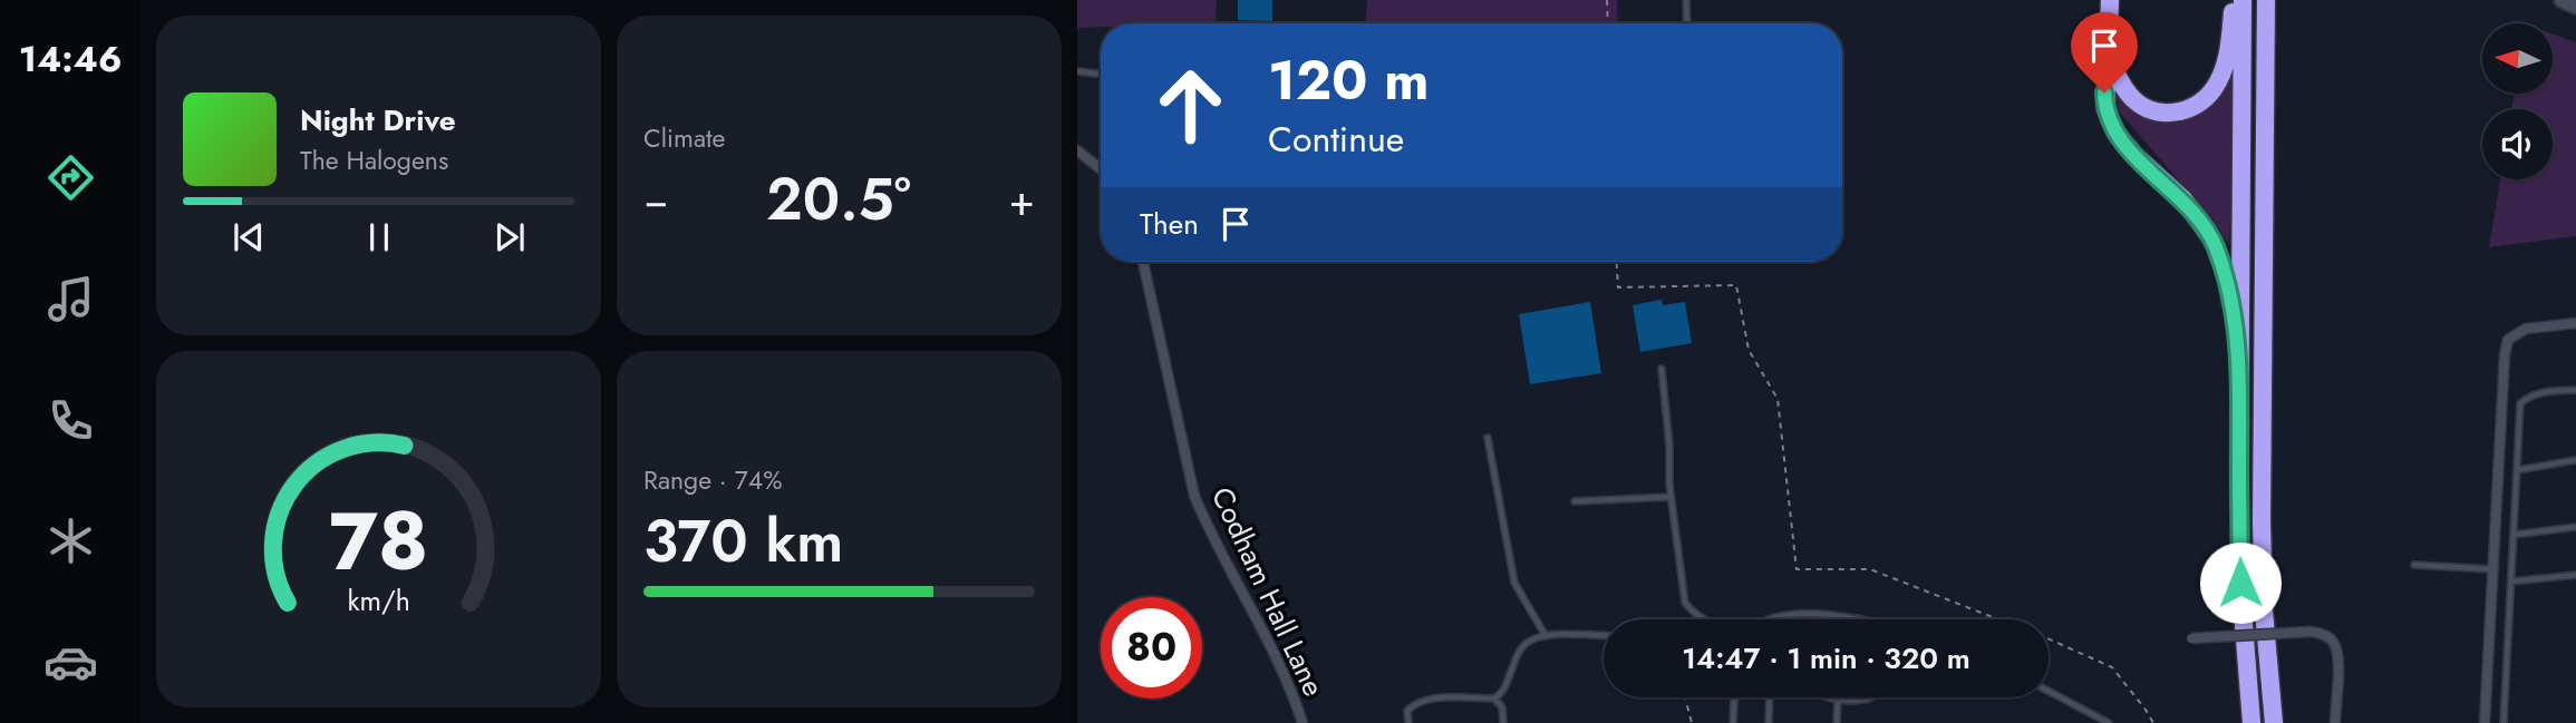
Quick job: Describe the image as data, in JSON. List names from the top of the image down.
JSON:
{
  "streets": {
    "street": ["Codham Hall Lane"]
  },
  "north": "left",
  "page": {
    "tabs": "14:46",
    "tile": [
      "Climate",
      ["Range · 74%", "370 km"]
    ],
    "turn": ["120 m", "Continue"],
    "song": ["Night Drive", "The Halogens"],
    "heat": ["−", "20.5°", "+"],
    "then": "Then",
    "limit": "80",
    "trip": "14:47 · 1 min · 320 m",
    "gauge": ["78", "km/h"]
  }
}
